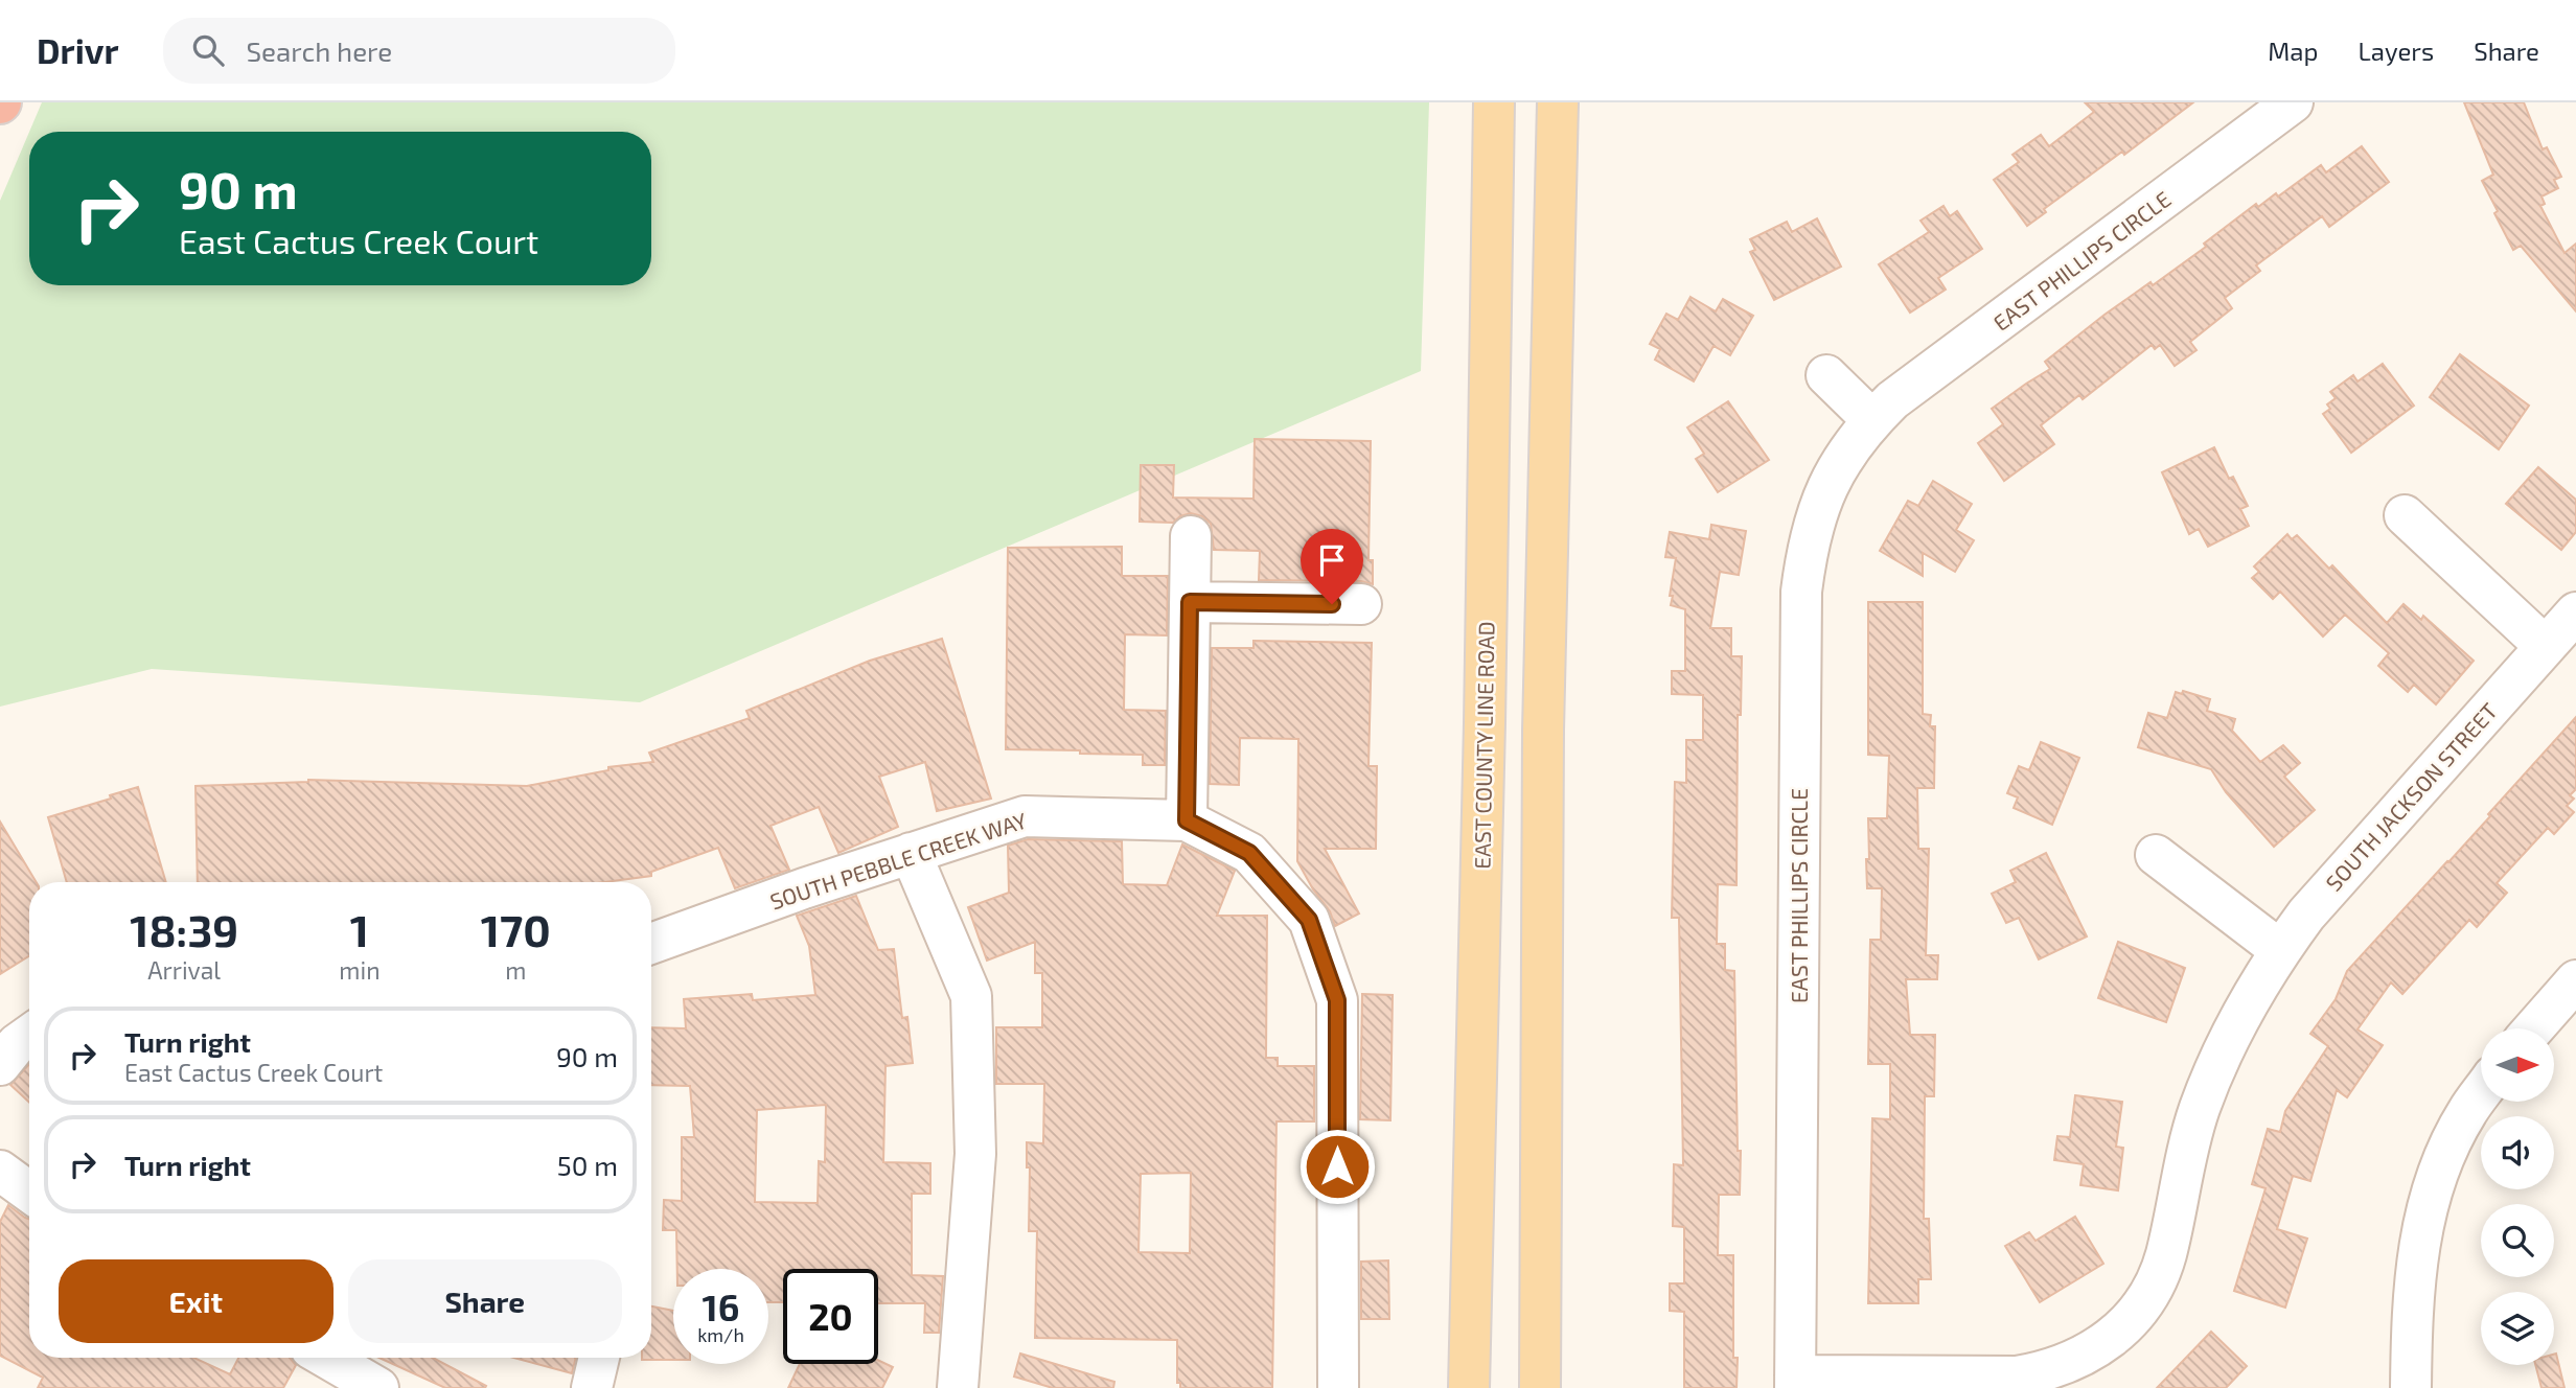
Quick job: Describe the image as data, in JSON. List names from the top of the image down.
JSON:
{
  "streets": {
    "main road": ["EAST COUNTY LINE ROAD"],
    "street": ["EAST PHILLIPS CIRCLE", "SOUTH JACKSON STREET", "SOUTH PEBBLE CREEK WAY"]
  },
  "crossings": [
    ["EAST PHILLIPS CIRCLE", "SOUTH JACKSON STREET"]
  ],
  "north": "right",
  "page": {
    "header": "Drivr",
    "search": "Search here",
    "nav": ["Map", "Layers", "Share"],
    "turn": ["90 m", "East Cactus Creek Court"],
    "eta": [
      "18:39",
      "Arrival",
      "1",
      "min",
      "170",
      "m"
    ],
    "list": [
      {
        "name": "Turn right",
        "note": "East Cactus Creek Court",
        "value": "90 m"
      },
      {
        "name": "Turn right",
        "value": "50 m"
      }
    ],
    "buttons": ["Exit", "Share"],
    "speed": "16 km/h",
    "limit": "20"
  }
}
